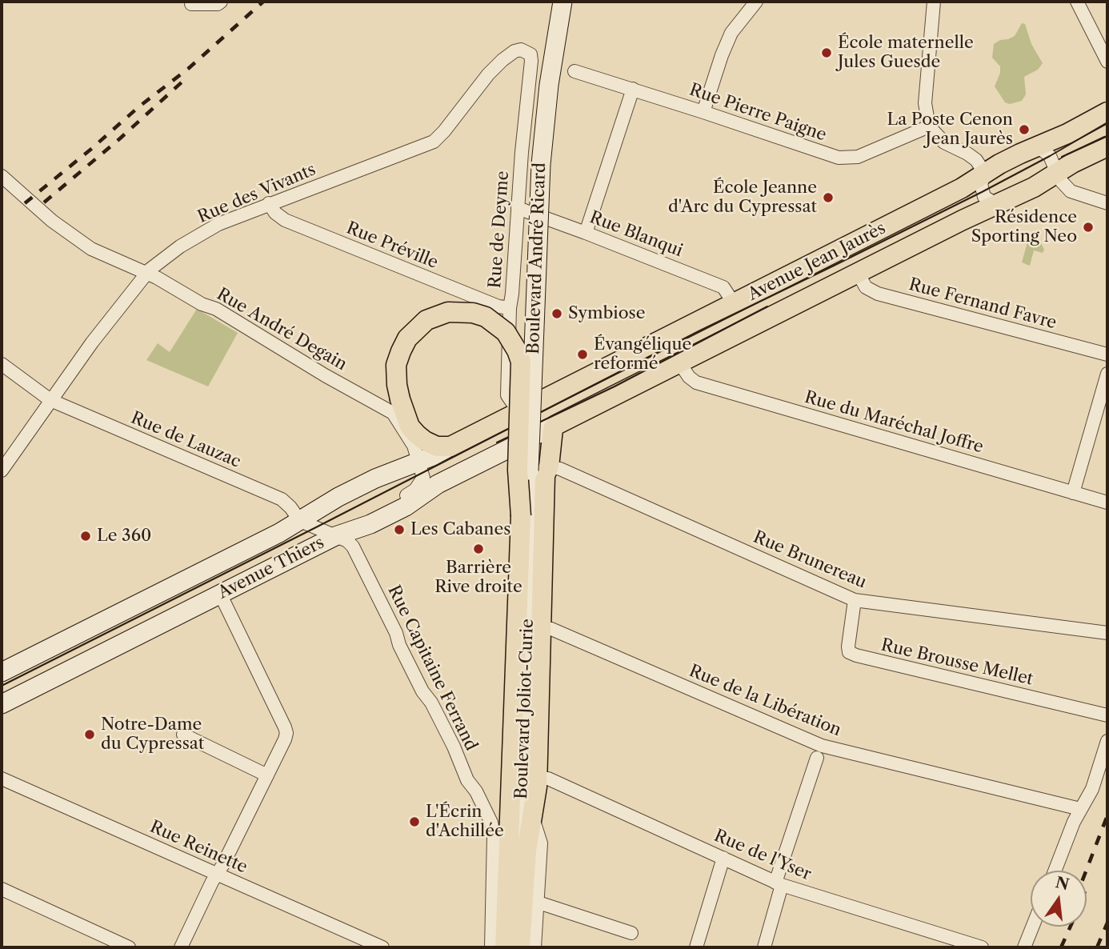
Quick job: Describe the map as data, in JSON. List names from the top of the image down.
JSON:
{
  "streets": {
    "main road": [
      "Boulevard André Ricard",
      "Avenue Jean Jaurès",
      "Avenue Thiers",
      "Boulevard Joliot-Curie"
    ],
    "street": [
      "Rue Pierre Paigne",
      "Rue des Vivants",
      "Rue de Deyme",
      "Rue Blanqui",
      "Rue Préville",
      "Rue Fernand Favre",
      "Rue André Degain",
      "Rue du Maréchal Joffre",
      "Rue de Lauzac",
      "Rue Brunereau",
      "Rue Brousse Mellet",
      "Rue Capitaine Ferrand",
      "Rue de la Libération",
      "Rue Reinette",
      "Rue de l'Yser"
    ]
  },
  "crossings": [
    ["Rue des Vivants", "Rue de Deyme"],
    ["Rue des Vivants", "Rue Préville"],
    ["Rue des Vivants", "Rue André Degain"],
    ["Rue des Vivants", "Rue de Lauzac"],
    ["Rue de Deyme", "Rue Blanqui"],
    ["Rue de Deyme", "Rue Préville"],
    ["Rue de Deyme", "Avenue Jean Jaurès"],
    ["Rue de Deyme", "Avenue Thiers"],
    ["Rue Blanqui", "Avenue Jean Jaurès"],
    ["Boulevard André Ricard", "Rue Brunereau"],
    ["Boulevard André Ricard", "Boulevard Joliot-Curie"],
    ["Avenue Jean Jaurès", "Rue Fernand Favre"],
    ["Avenue Jean Jaurès", "Rue du Maréchal Joffre"],
    ["Avenue Jean Jaurès", "Avenue Thiers"],
    ["Rue André Degain", "Boulevard Joliot-Curie"],
    ["Rue de Lauzac", "Avenue Thiers"],
    ["Rue de Lauzac", "Rue Capitaine Ferrand"],
    ["Rue Brunereau", "Rue Brousse Mellet"],
    ["Rue Brunereau", "Boulevard Joliot-Curie"],
    ["Avenue Thiers", "Rue Capitaine Ferrand"],
    ["Boulevard Joliot-Curie", "Rue de l'Yser"]
  ],
  "places": [
    "École maternelle Jules Guesde",
    "La Poste Cenon Jean Jaurès",
    "École Jeanne d'Arc du Cypressat",
    "Résidence Sporting Neo",
    "Symbiose",
    "Évangélique reformé",
    "Les Cabanes",
    "Le 360",
    "Barrière Rive droite",
    "Notre-Dame du Cypressat",
    "L'Écrin d'Achillée"
  ],
  "north": "top"
}
